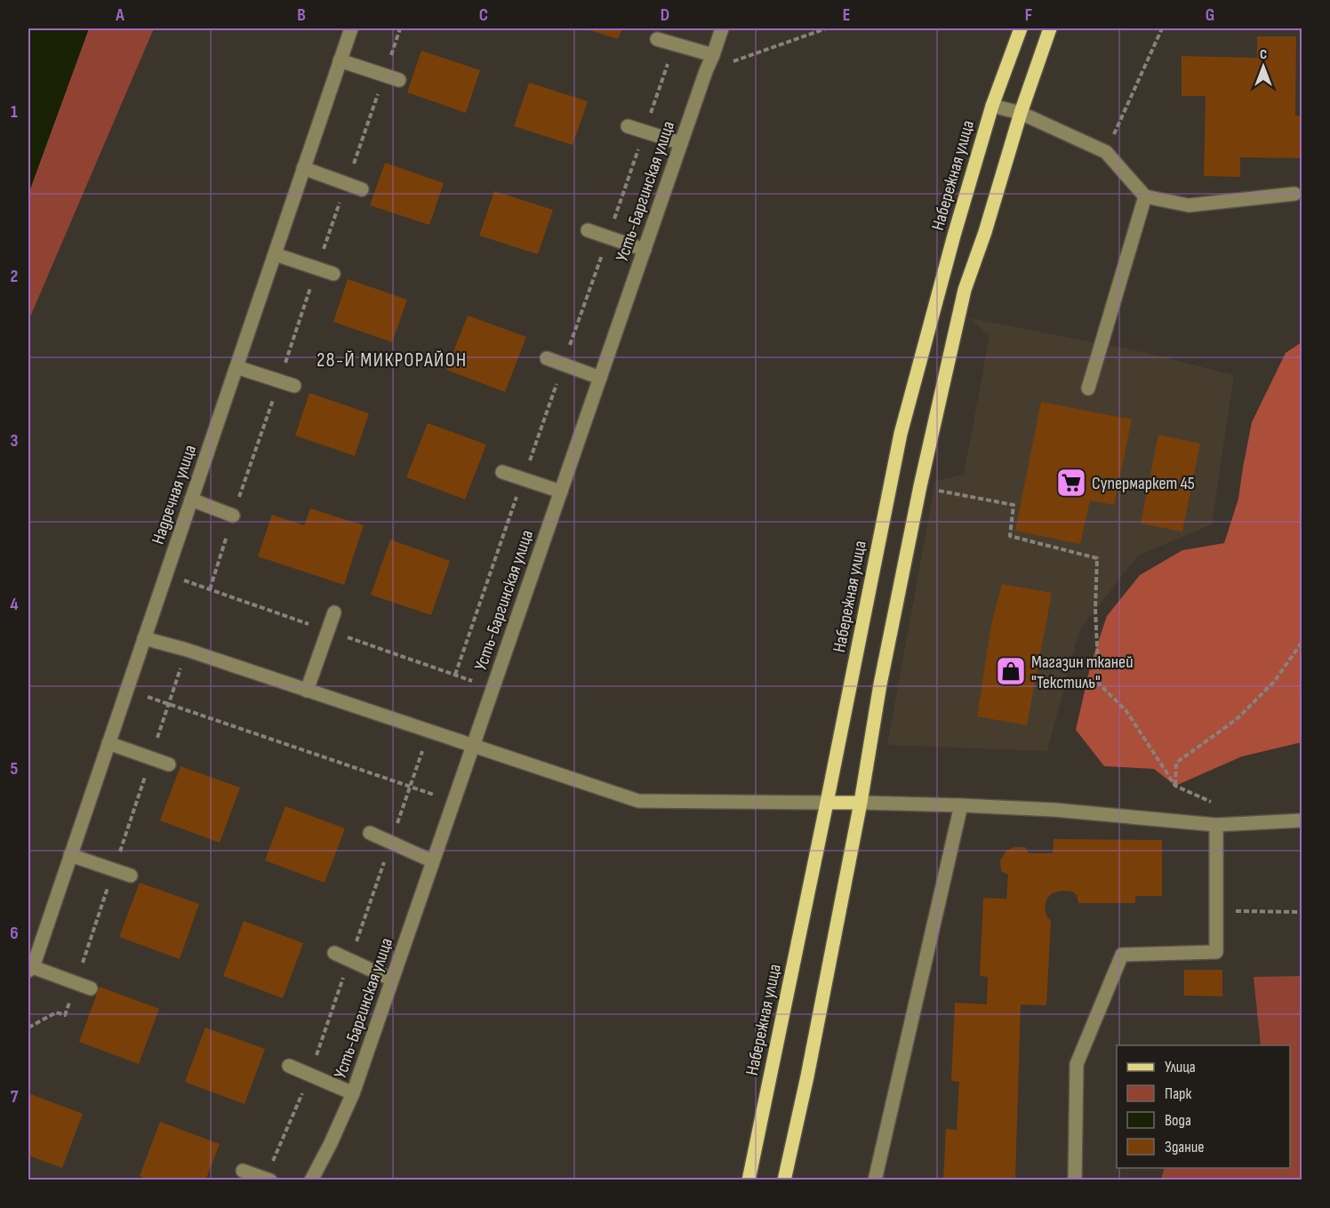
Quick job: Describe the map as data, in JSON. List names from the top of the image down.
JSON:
{
  "streets": {
    "main road": ["Набережная улица"],
    "street": ["Усть-Баргинская улица", "Надречная улица"]
  },
  "districts": ["28-Й МИКРОРАЙОН"],
  "places": {
    "supermarket": ["Супермаркет 45"],
    "shop": ["Магазин тканей \"Текстиль\""]
  },
  "legend": [
    "Улица",
    "Парк",
    "Вода",
    "Здание"
  ],
  "north": "top",
  "grid": {
    "columns": [
      "A",
      "B",
      "C",
      "D",
      "E",
      "F",
      "G"
    ],
    "rows": [
      "1",
      "2",
      "3",
      "4",
      "5",
      "6",
      "7"
    ]
  }
}
